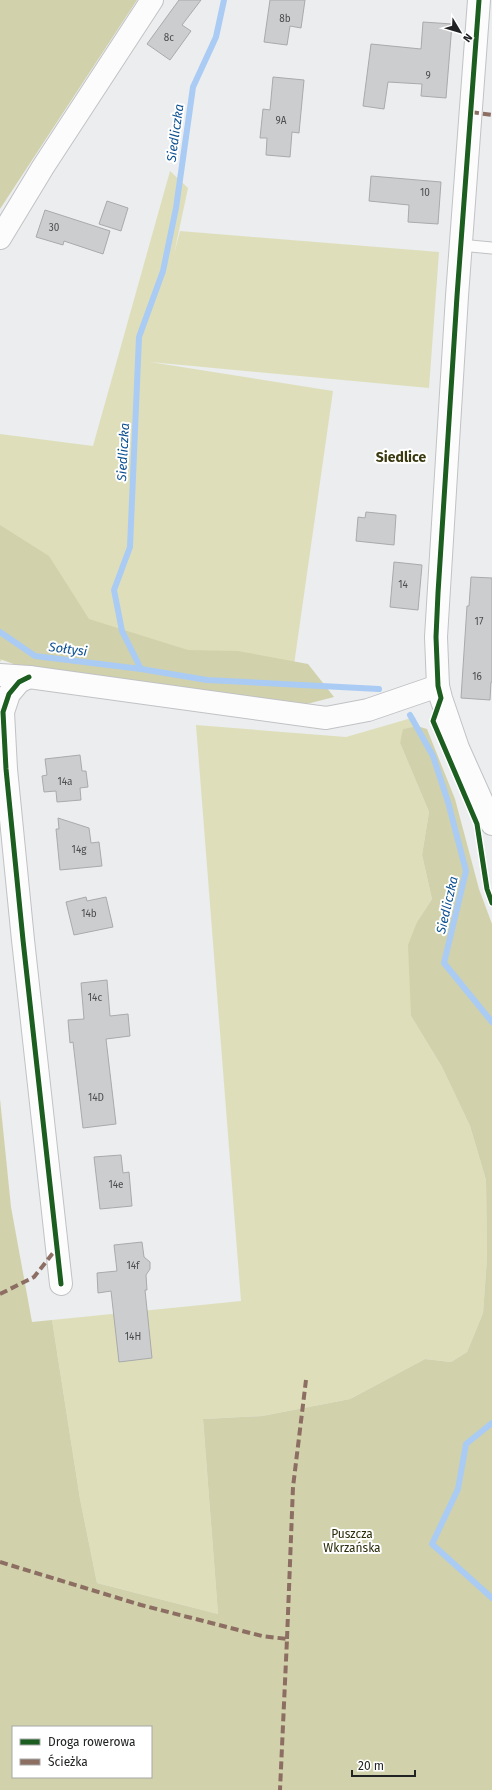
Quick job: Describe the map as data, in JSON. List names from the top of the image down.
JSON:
{
  "districts": ["Siedlice"],
  "water": ["Siedliczka", "Sołtysi"],
  "parks": ["Puszcza Wkrzańska"],
  "house_numbers": [
    "8b",
    "8c",
    "9",
    "9A",
    "10",
    "30",
    "14",
    "17",
    "16",
    "14a",
    "14g",
    "14b",
    "14c",
    "14D",
    "14e",
    "14f",
    "14H"
  ],
  "legend": ["Droga rowerowa", "Ścieżka"],
  "scale_bar": "20 m",
  "north": "bottom right"
}
